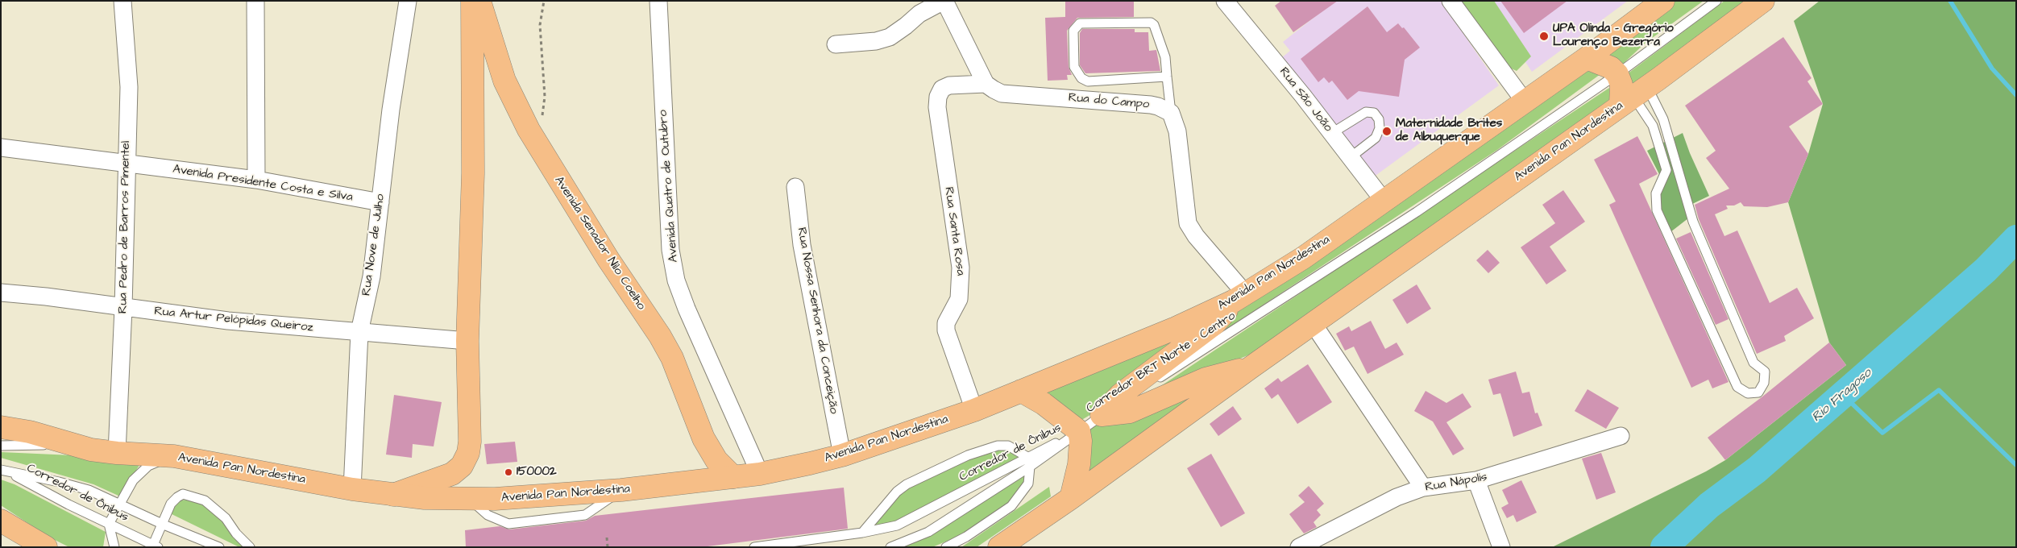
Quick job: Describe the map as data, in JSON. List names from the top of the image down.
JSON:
{
  "streets": {
    "main road": ["Avenida Pan Nordestina", "Avenida Senador Nilo Coelho"],
    "street": [
      "Rua São João",
      "Rua do Campo",
      "Avenida Presidente Costa e Silva",
      "Avenida Quatro de Outubro",
      "Rua Pedro de Barros Pimentel",
      "Rua Santa Rosa",
      "Rua Nove de Julho",
      "Rua Artur Pelópidas Queiroz",
      "Rua Nossa Senhora da Conceição",
      "Rua Nápolis"
    ],
    "lane": ["Corredor BRT Norte - Centro", "Corredor de Ônibus"]
  },
  "crossings": [
    ["Rua São João", "Avenida Pan Nordestina"],
    ["Rua do Campo", "Rua Santa Rosa"],
    ["Avenida Pan Nordestina", "Avenida Quatro de Outubro"],
    ["Avenida Pan Nordestina", "Rua Pedro de Barros Pimentel"],
    ["Avenida Pan Nordestina", "Rua Santa Rosa"],
    ["Avenida Pan Nordestina", "Avenida Senador Nilo Coelho"],
    ["Avenida Pan Nordestina", "Rua Nove de Julho"],
    ["Avenida Pan Nordestina", "Rua Nossa Senhora da Conceição"],
    ["Avenida Presidente Costa e Silva", "Rua Pedro de Barros Pimentel"],
    ["Avenida Presidente Costa e Silva", "Rua Nove de Julho"],
    ["Rua Pedro de Barros Pimentel", "Rua Artur Pelópidas Queiroz"],
    ["Rua Nove de Julho", "Rua Artur Pelópidas Queiroz"],
    ["Corredor BRT Norte - Centro", "Corredor de Ônibus"]
  ],
  "water": ["Rio Fragoso"],
  "places": ["UPA Olinda – Gregório Lourenço Bezerra", "Maternidade Brites de Albuquerque", "150002"]
}
